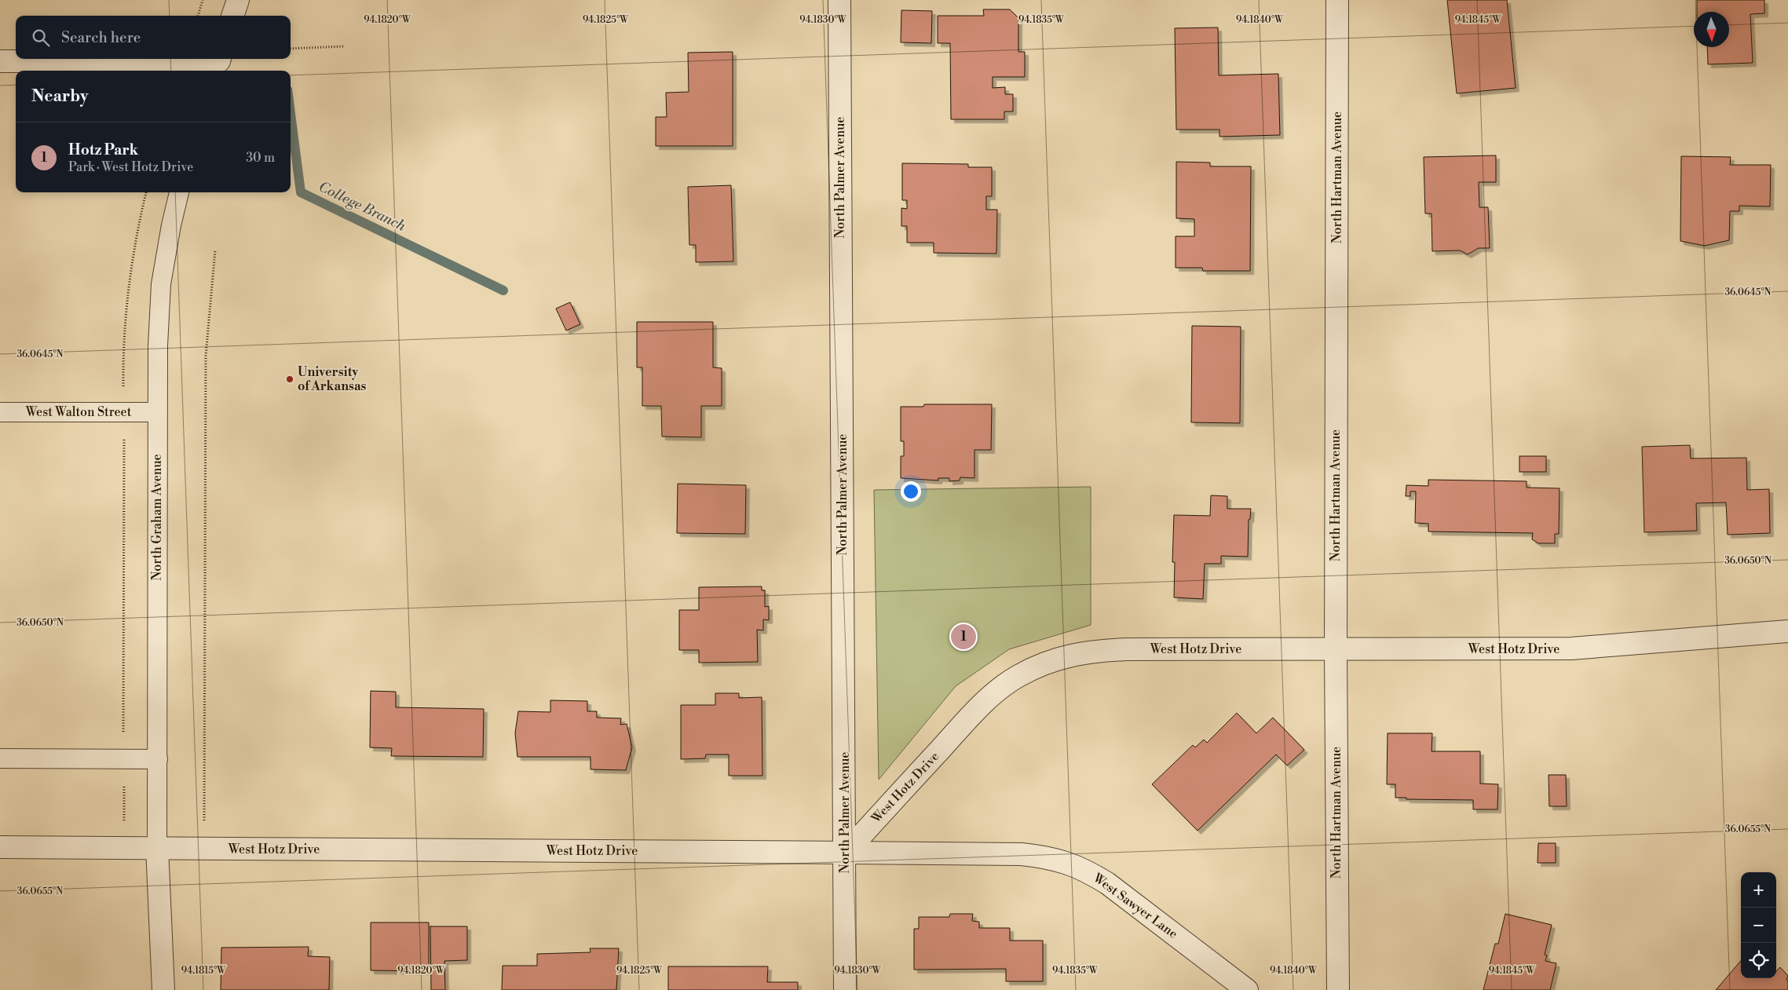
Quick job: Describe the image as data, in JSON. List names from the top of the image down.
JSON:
{
  "streets": {
    "street": [
      "North Palmer Avenue",
      "North Hartman Avenue",
      "West Hotz Drive",
      "West Sawyer Lane"
    ],
    "lane": ["West Walton Street", "North Graham Avenue"]
  },
  "crossings": [
    ["North Palmer Avenue", "West Hotz Drive"],
    ["North Palmer Avenue", "West Sawyer Lane"],
    ["North Hartman Avenue", "West Hotz Drive"],
    ["West Walton Street", "North Graham Avenue"],
    ["North Graham Avenue", "West Hotz Drive"],
    ["West Hotz Drive", "West Sawyer Lane"]
  ],
  "water": ["College Branch"],
  "places": ["University of Arkansas"],
  "north": "bottom",
  "page": {
    "search": "Search here",
    "heading": "Nearby",
    "list": [
      {
        "mark": "1",
        "name": "Hotz Park",
        "note": "Park · West Hotz Drive",
        "value": "30 m"
      }
    ],
    "pins": "1",
    "map_buttons": ["+", "−"]
  },
  "coordinates": [
    "94.1820°W",
    "94.1825°W",
    "94.1830°W",
    "94.1835°W",
    "94.1840°W",
    "94.1845°W",
    "36.0645°N",
    "36.0650°N",
    "36.0655°N",
    "94.1815°W"
  ]
}
